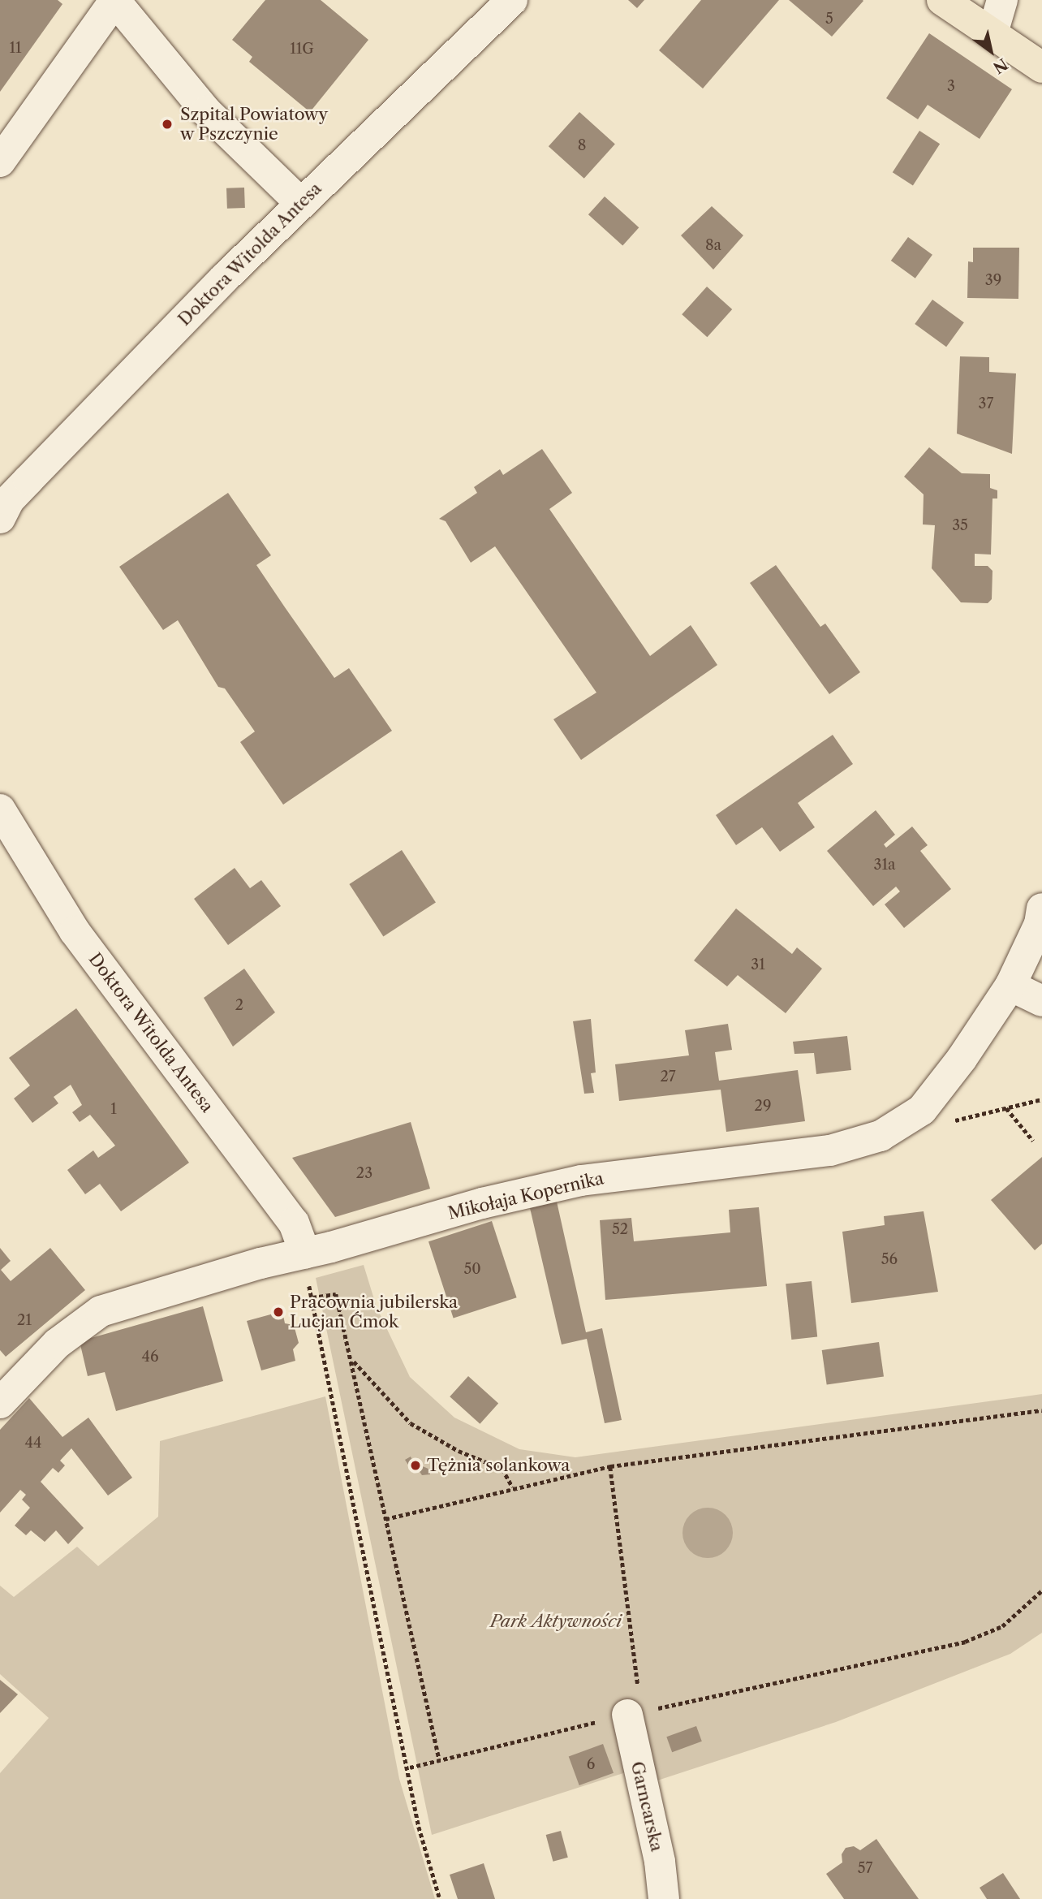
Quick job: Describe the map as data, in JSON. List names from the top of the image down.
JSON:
{
  "streets": {
    "street": ["Doktora Witolda Antesa", "Mikołaja Kopernika", "Garncarska"]
  },
  "crossings": [
    ["Doktora Witolda Antesa", "Mikołaja Kopernika"]
  ],
  "parks": ["Park Aktywności"],
  "places": ["Szpital Powiatowy w Pszczynie", "Pracownia jubilerska Lucjan Ćmok", "Tężnia solankowa"],
  "house_numbers": [
    "5",
    "11",
    "11G",
    "3",
    "8",
    "8a",
    "39",
    "37",
    "35",
    "31a",
    "31",
    "2",
    "27",
    "29",
    "1",
    "23",
    "52",
    "56",
    "50",
    "21",
    "46",
    "44",
    "6",
    "57"
  ],
  "north": "bottom right"
}
